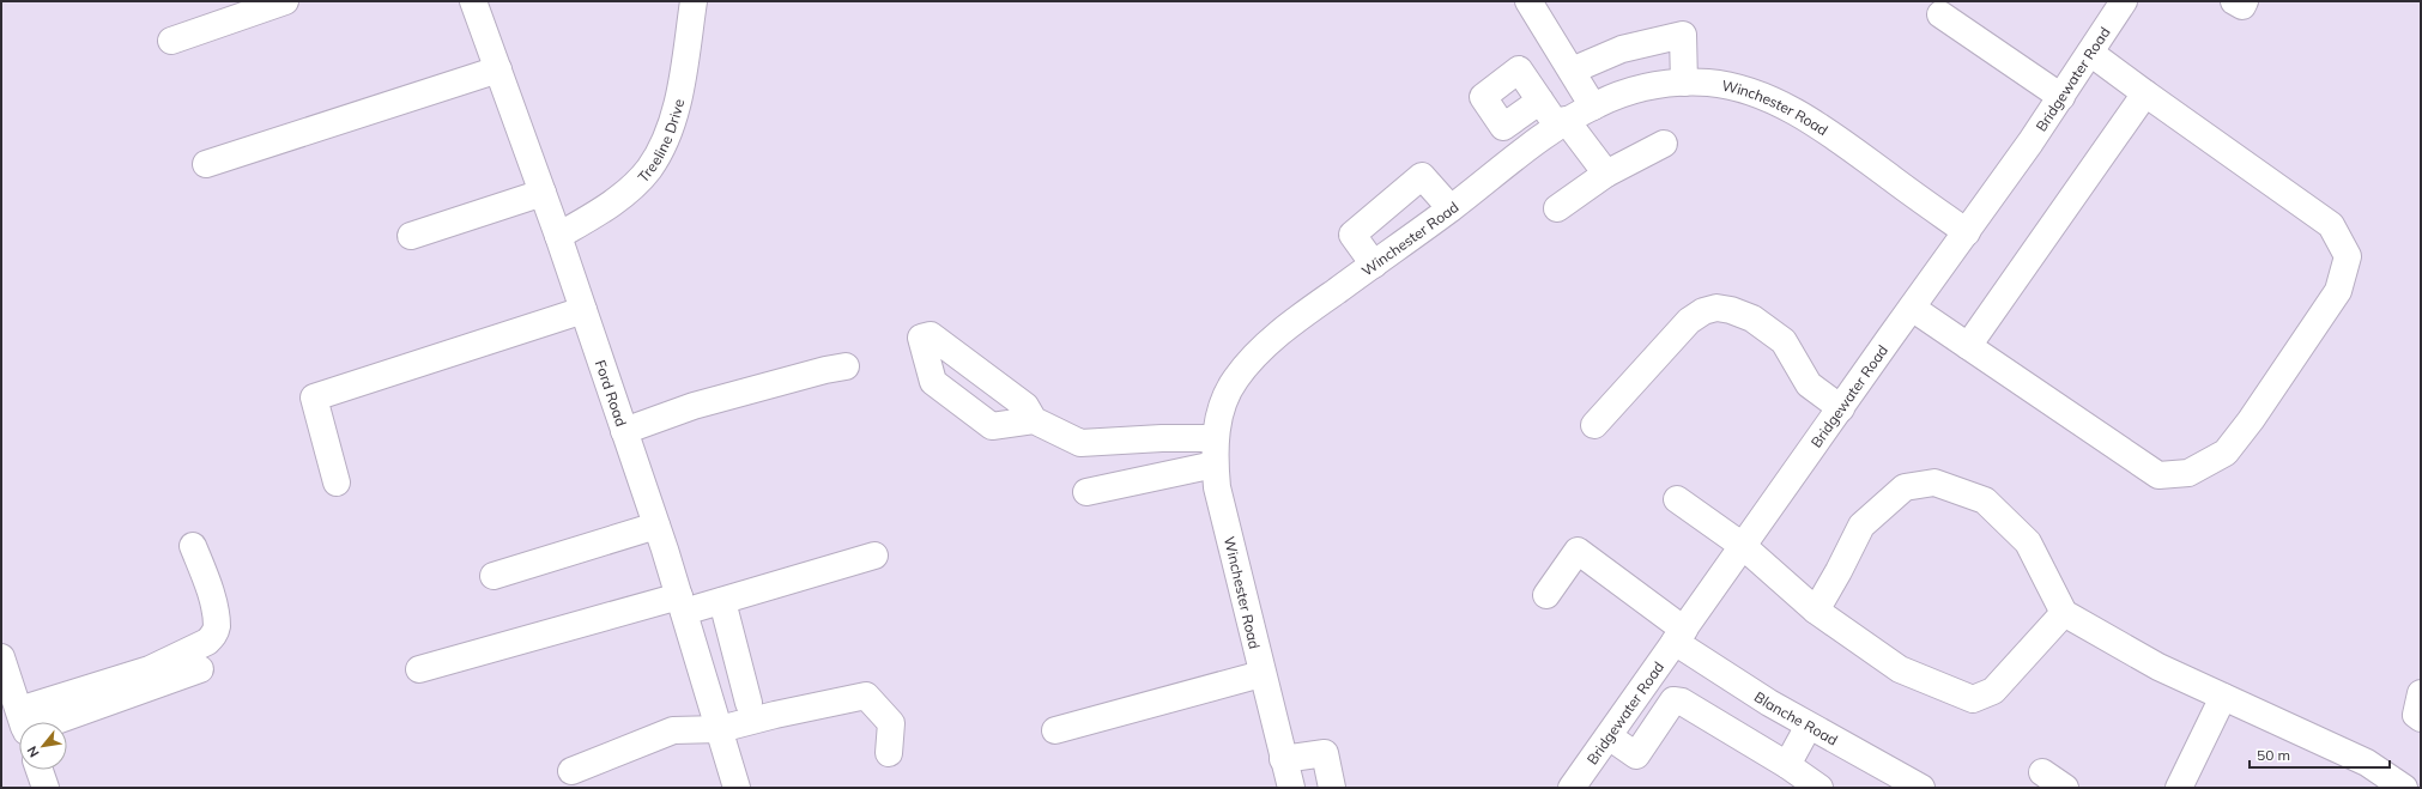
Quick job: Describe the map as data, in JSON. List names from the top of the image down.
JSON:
{
  "streets": {
    "street": [
      "Bridgewater Road",
      "Winchester Road",
      "Treeline Drive",
      "Ford Road",
      "Blanche Road"
    ]
  },
  "crossings": [
    ["Bridgewater Road", "Winchester Road"],
    ["Bridgewater Road", "Blanche Road"],
    ["Treeline Drive", "Ford Road"]
  ],
  "scale_bar": "50 m",
  "north": "bottom left"
}
